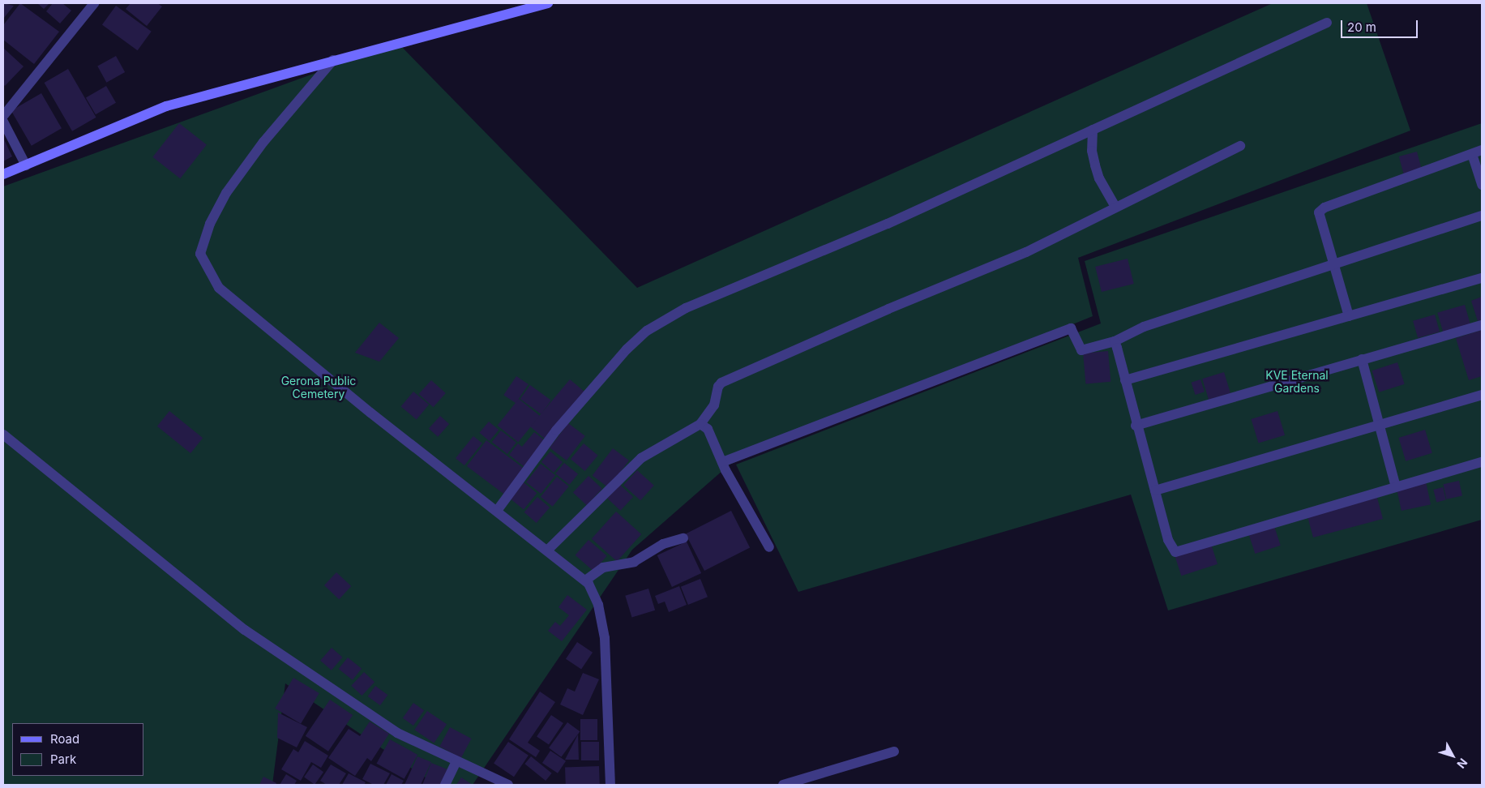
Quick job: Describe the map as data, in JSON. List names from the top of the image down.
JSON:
{
  "parks": ["KVE Eternal Gardens", "Gerona Public Cemetery"],
  "legend": ["Road", "Park"],
  "scale_bar": "20 m",
  "north": "bottom right"
}
